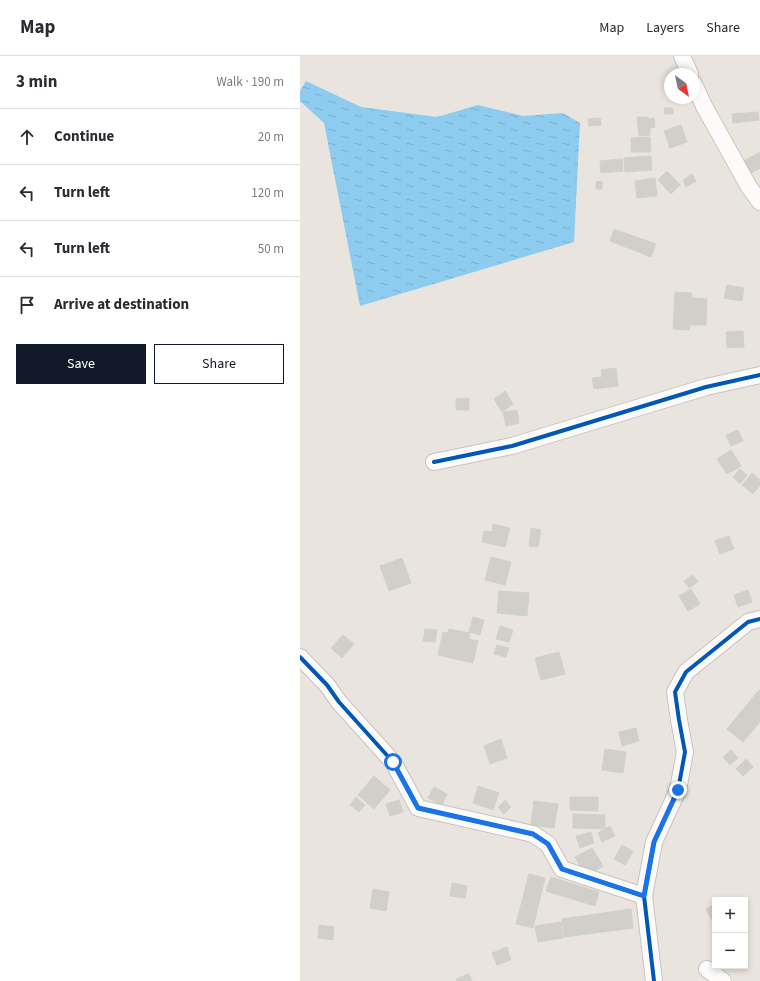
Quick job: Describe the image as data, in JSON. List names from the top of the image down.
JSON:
{
  "north": "bottom right",
  "page": {
    "header": "Map",
    "nav": ["Map", "Layers", "Share"],
    "heading": ["3 min", "Walk · 190 m"],
    "list": [
      ["Continue", "20 m"],
      ["Turn left", "120 m"],
      ["Turn left", "50 m"],
      "Arrive at destination"
    ],
    "buttons": ["Save", "Share"],
    "map_buttons": ["+", "−"]
  }
}
